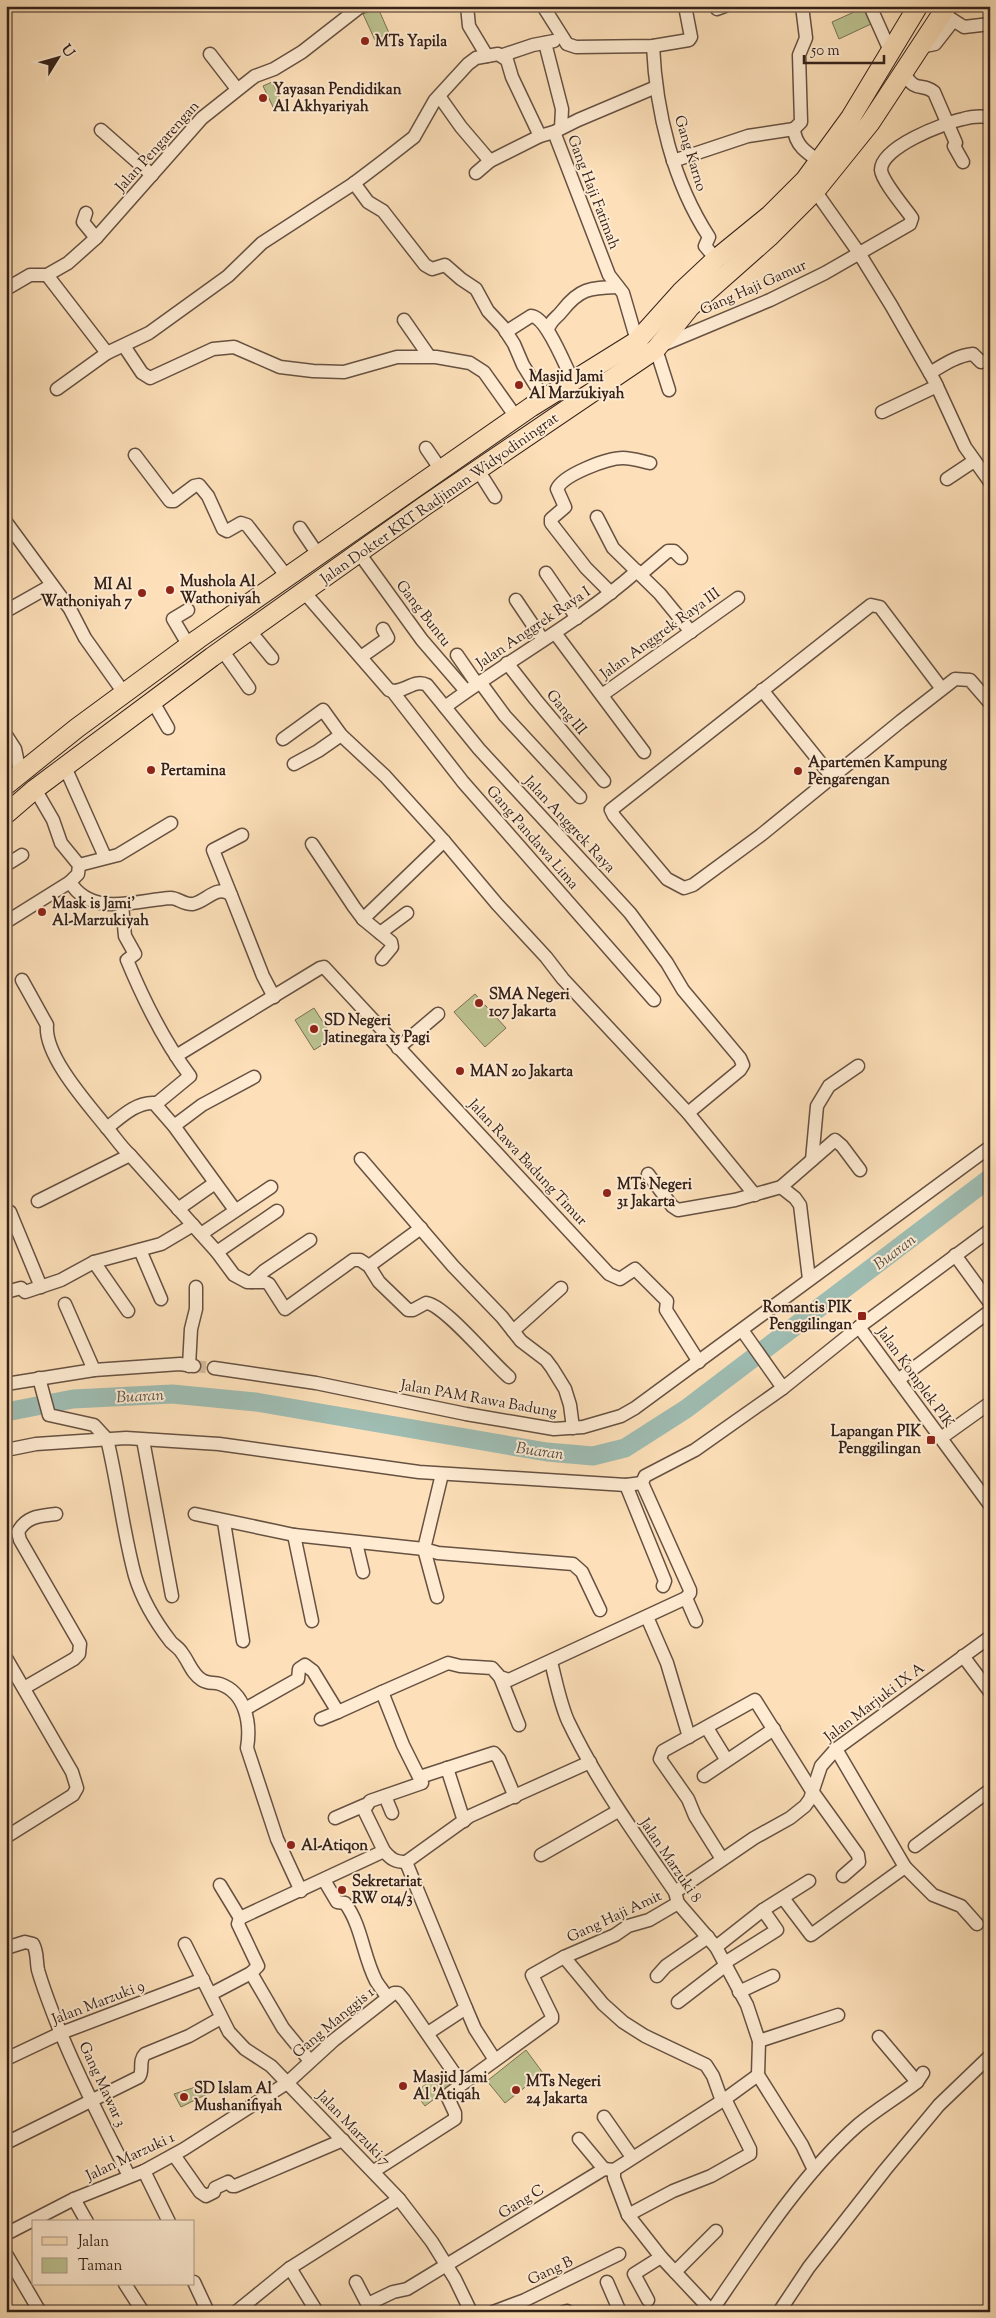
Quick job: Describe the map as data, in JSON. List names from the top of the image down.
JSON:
{
  "streets": {
    "main road": ["Jalan Dokter KRT Radjiman Widyodiningrat"],
    "street": [
      "Jalan Pengarengan",
      "Gang Karno",
      "Gang Haji Fatimah",
      "Gang Haji Gamur",
      "Gang Buntu",
      "Jalan Anggrek Raya I",
      "Jalan Anggrek Raya III",
      "Gang III",
      "Jalan Anggrek Raya",
      "Gang Pandawa Lima",
      "Jalan Rawa Badung Timur",
      "Jalan Komplek PIK",
      "Jalan PAM Rawa Badung",
      "Jalan Marjuki IX A",
      "Jalan Marzuki 8",
      "Gang Haji Amit",
      "Jalan Marzuki 9",
      "Gang Manggis 1",
      "Gang Mawar 3",
      "Jalan Marzuki 7",
      "Jalan Marzuki 1",
      "Gang C",
      "Gang B"
    ]
  },
  "crossings": [
    ["Gang Karno", "Jalan Dokter KRT Radjiman Widyodiningrat"],
    ["Gang Haji Fatimah", "Jalan Dokter KRT Radjiman Widyodiningrat"],
    ["Gang Haji Gamur", "Jalan Dokter KRT Radjiman Widyodiningrat"],
    ["Jalan Dokter KRT Radjiman Widyodiningrat", "Gang Buntu"],
    ["Gang Buntu", "Jalan Anggrek Raya I"],
    ["Jalan Anggrek Raya I", "Gang III"],
    ["Jalan Anggrek Raya I", "Jalan Anggrek Raya"],
    ["Jalan Anggrek Raya", "Gang Pandawa Lima"],
    ["Jalan Rawa Badung Timur", "Jalan PAM Rawa Badung"],
    ["Jalan Marjuki IX A", "Jalan Marzuki 8"],
    ["Jalan Marjuki IX A", "Gang Haji Amit"],
    ["Jalan Marzuki 8", "Gang Haji Amit"],
    ["Jalan Marzuki 9", "Gang Mawar 3"],
    ["Jalan Marzuki 9", "Jalan Marzuki 7"],
    ["Gang Manggis 1", "Jalan Marzuki 7"],
    ["Gang Manggis 1", "Jalan Marzuki 1"],
    ["Gang Mawar 3", "Jalan Marzuki 1"],
    ["Jalan Marzuki 7", "Jalan Marzuki 1"],
    ["Jalan Marzuki 7", "Gang C"]
  ],
  "water": ["Buaran"],
  "places": {
    "other": [
      "MTs Yapila",
      "Yayasan Pendidikan Al Akhyariyah",
      "Masjid Jami Al Marzukiyah",
      "Mushola Al Wathoniyah",
      "MI Al Wathoniyah 7",
      "Pertamina",
      "Apartemen Kampung Pengarengan",
      "Mask is Jami' Al-Marzukiyah",
      "SMA Negeri 107 Jakarta",
      "SD Negeri Jatinegara 15 Pagi",
      "MAN 20 Jakarta",
      "MTs Negeri 31 Jakarta",
      "Al-Atiqon",
      "Sekretariat RW 014/3",
      "Masjid Jami Al 'Atiqah",
      "MTs Negeri 24 Jakarta",
      "SD Islam Al Mushanifiyah"
    ],
    "transit": ["Romantis PIK Penggilingan", "Lapangan PIK Penggilingan"]
  },
  "legend": ["Jalan", "Taman"],
  "scale_bar": "50 m",
  "north": "top right"
}
